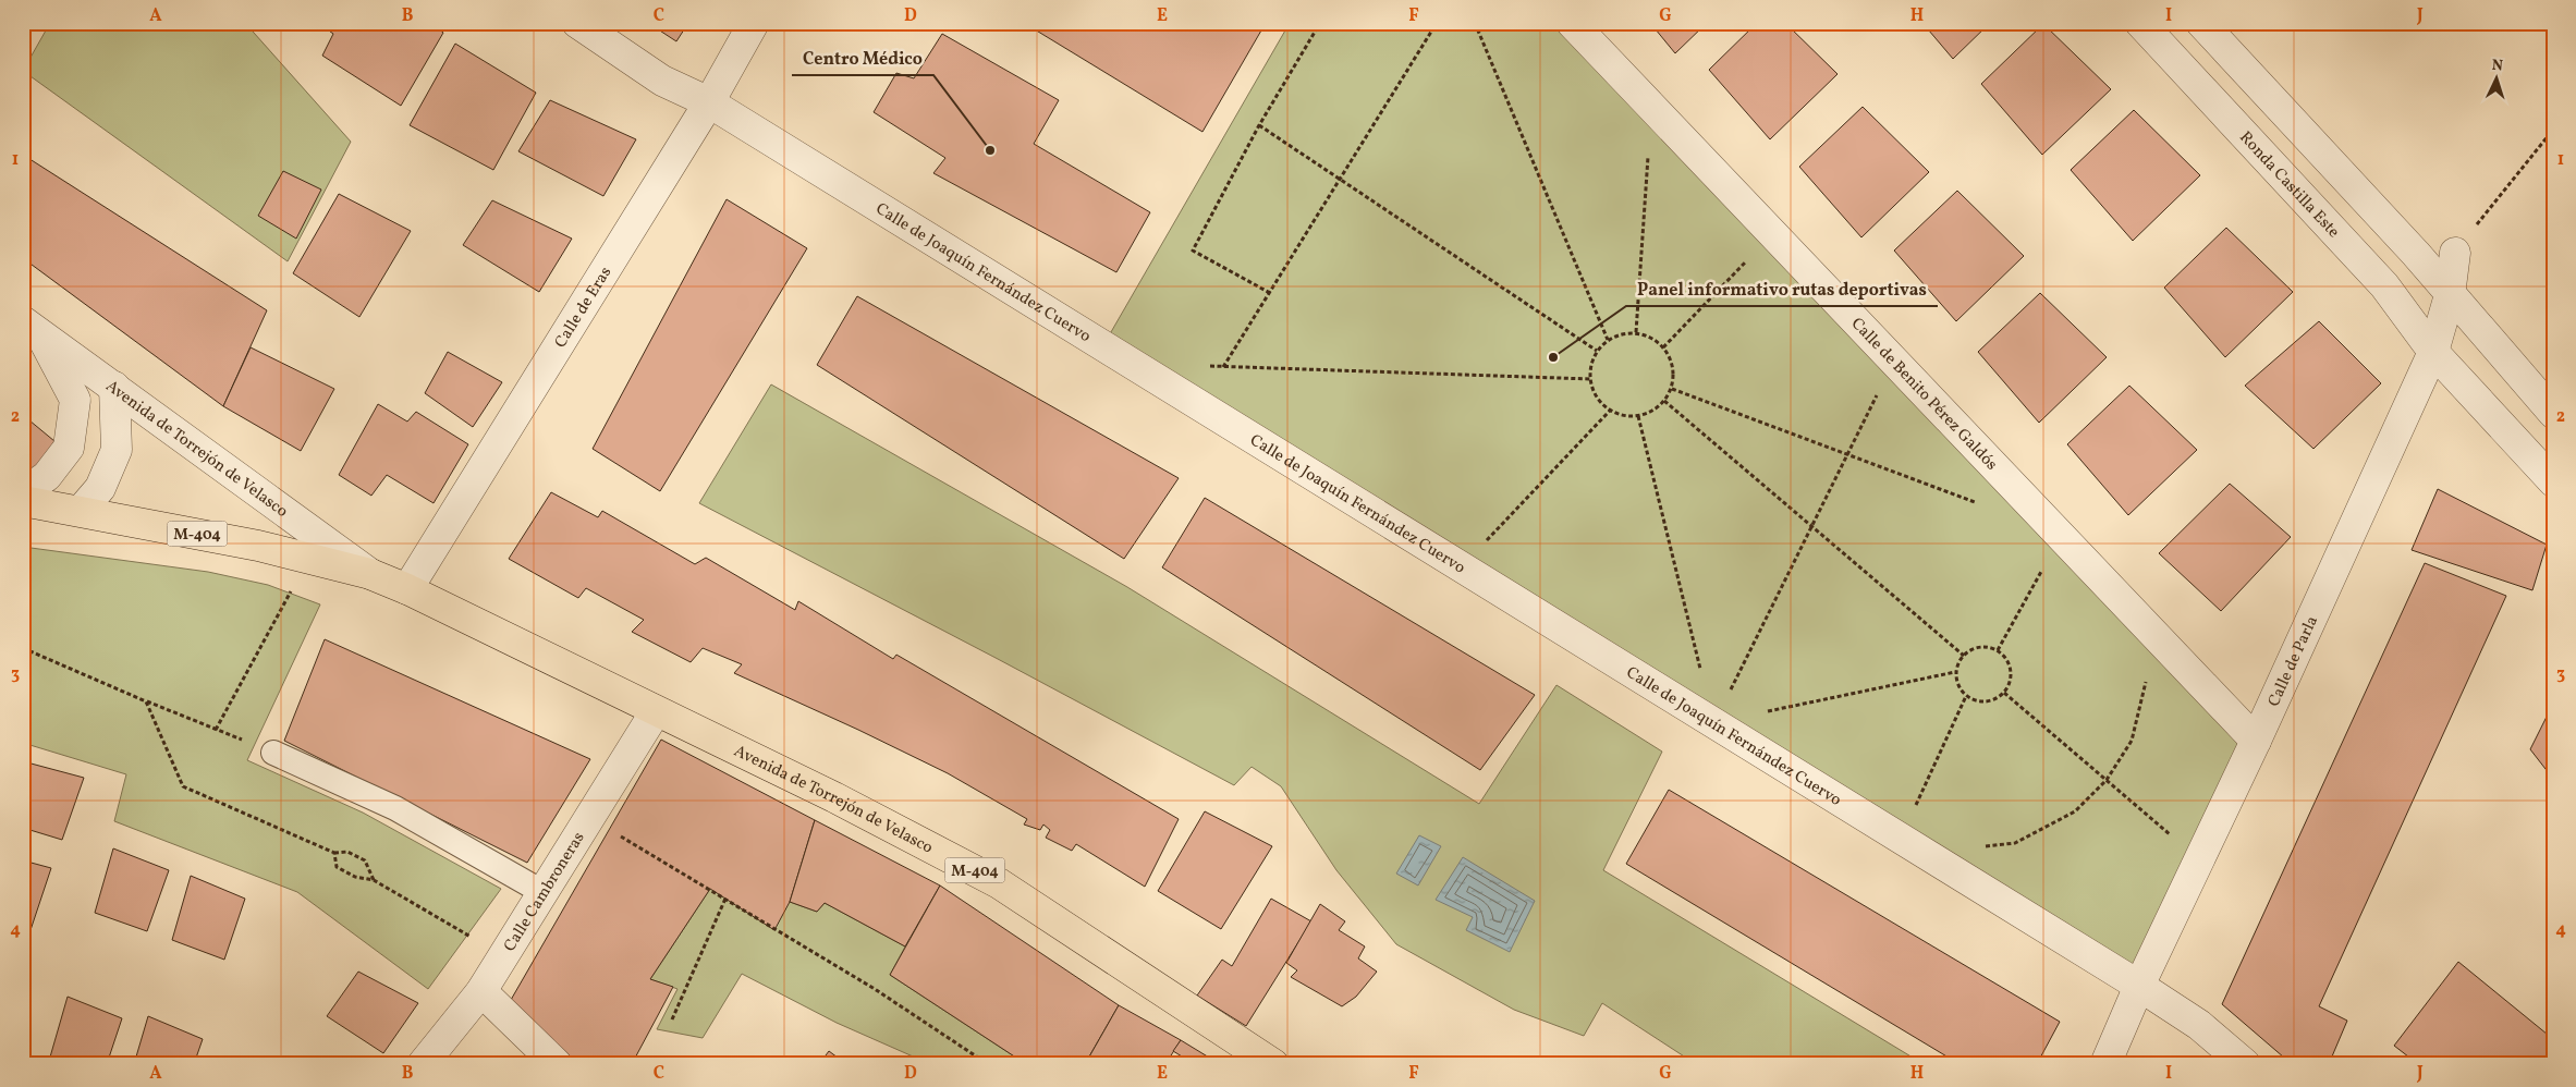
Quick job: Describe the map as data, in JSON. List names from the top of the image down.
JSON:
{
  "streets": {
    "main road": ["Avenida de Torrejón de Velasco", "M-404"],
    "street": [
      "Ronda Castilla Este",
      "Calle de Joaquín Fernández Cuervo",
      "Calle de Eras",
      "Calle de Benito Pérez Galdós",
      "Calle de Parla",
      "Calle Cambroneras"
    ]
  },
  "crossings": [
    ["Ronda Castilla Este", "Calle de Parla"],
    ["Calle de Joaquín Fernández Cuervo", "Calle de Eras"],
    ["Calle de Joaquín Fernández Cuervo", "Calle de Parla"],
    ["Calle de Eras", "Avenida de Torrejón de Velasco"],
    ["Calle de Benito Pérez Galdós", "Calle de Parla"],
    ["Avenida de Torrejón de Velasco", "Calle Cambroneras"]
  ],
  "places": ["Centro Médico", "Panel informativo rutas deportivas"],
  "north": "top",
  "grid": {
    "columns": [
      "A",
      "B",
      "C",
      "D",
      "E",
      "F",
      "G",
      "H",
      "I",
      "J"
    ],
    "rows": [
      "1",
      "2",
      "3",
      "4"
    ]
  }
}
